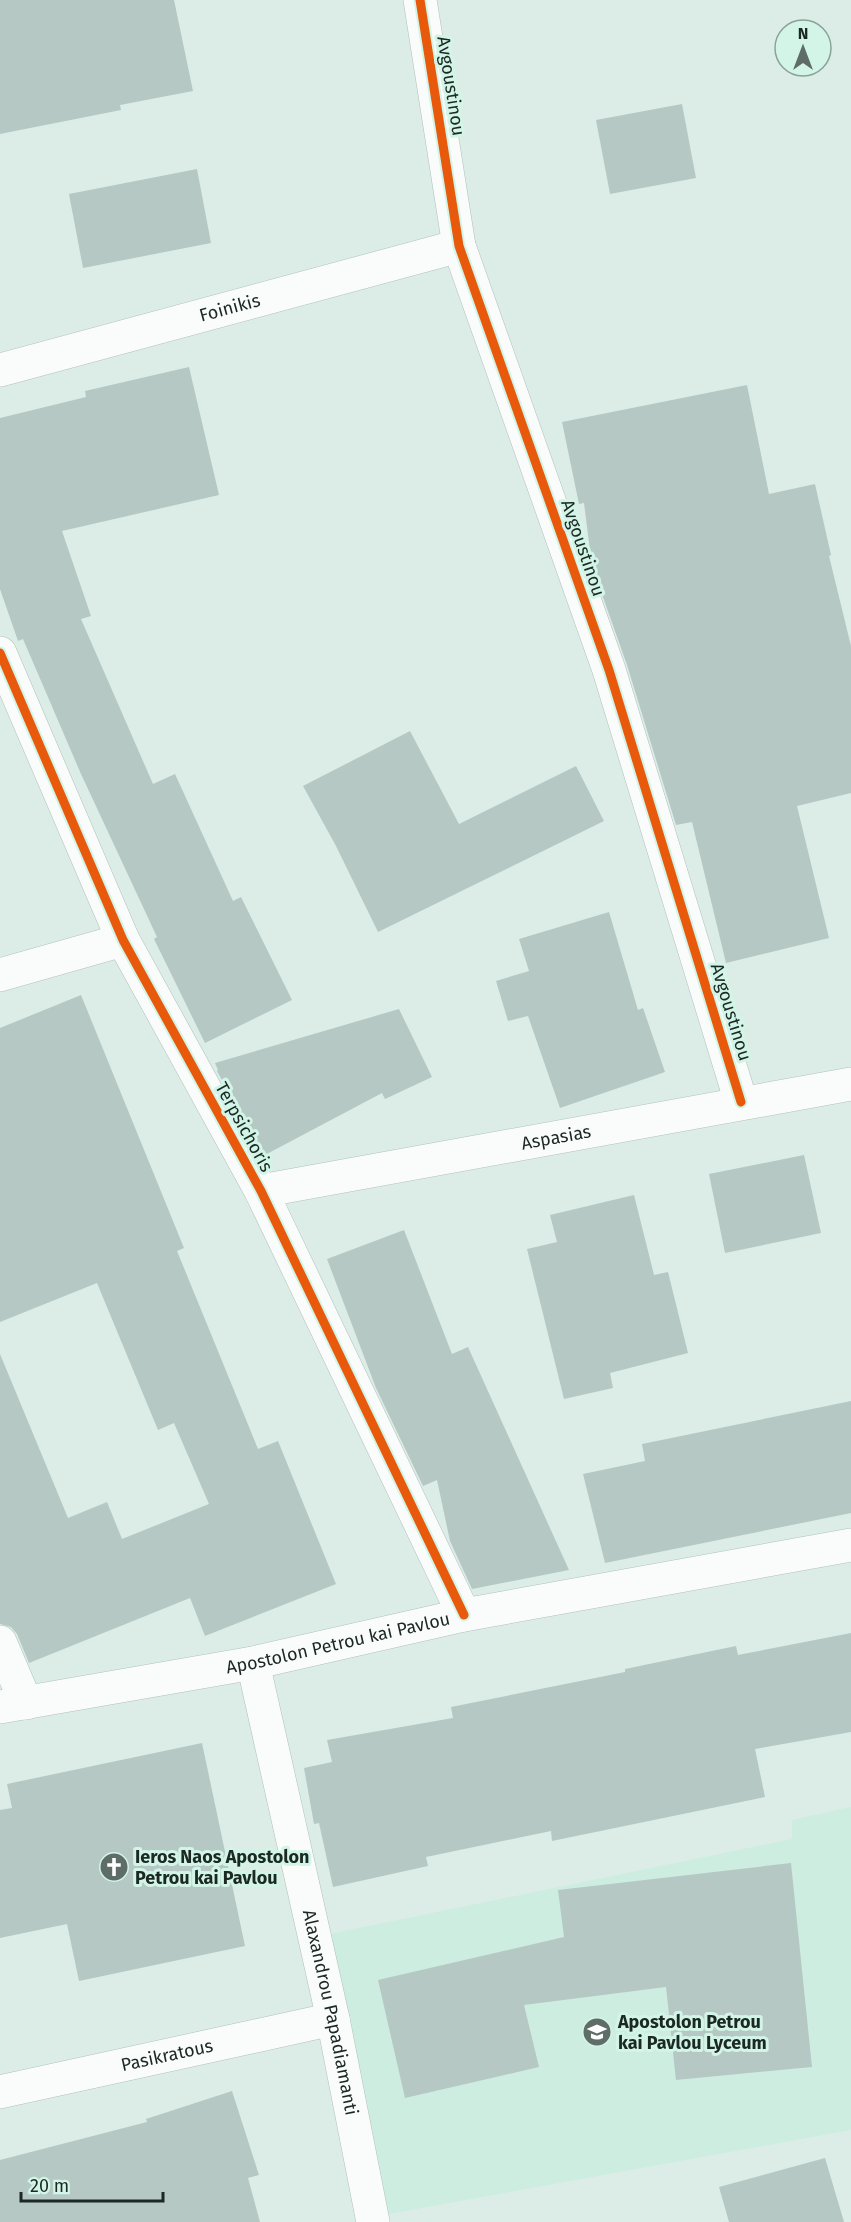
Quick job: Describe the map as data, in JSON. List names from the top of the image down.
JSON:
{
  "streets": {
    "street": [
      "Avgoustinou",
      "Foinikis",
      "Terpsichoris",
      "Aspasias",
      "Apostolon Petrou kai Pavlou",
      "Alaxandrou Papadiamanti",
      "Pasikratous"
    ]
  },
  "crossings": [
    ["Avgoustinou", "Foinikis"],
    ["Avgoustinou", "Aspasias"],
    ["Terpsichoris", "Aspasias"],
    ["Terpsichoris", "Apostolon Petrou kai Pavlou"],
    ["Apostolon Petrou kai Pavlou", "Alaxandrou Papadiamanti"],
    ["Alaxandrou Papadiamanti", "Pasikratous"]
  ],
  "places": {
    "church": ["Ieros Naos Apostolon Petrou kai Pavlou"],
    "school or university": ["Apostolon Petrou kai Pavlou Lyceum"]
  },
  "scale_bar": "20 m",
  "north": "top"
}
